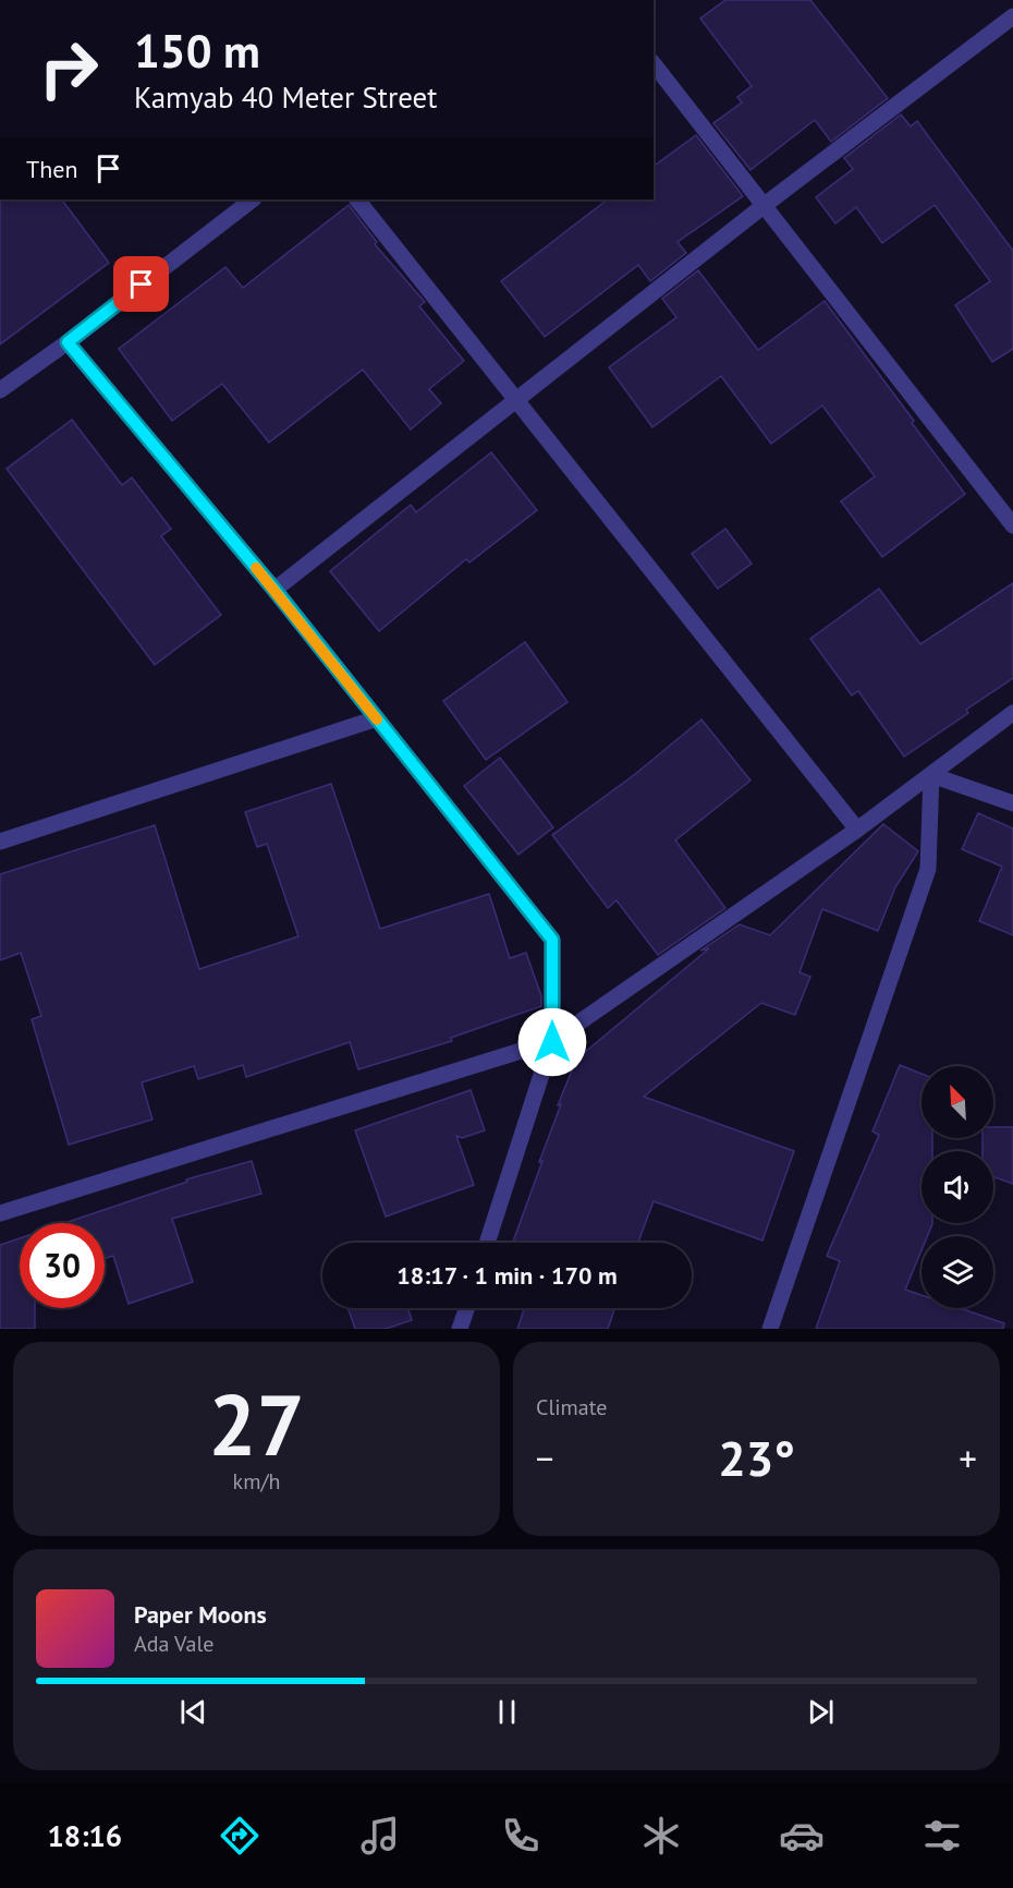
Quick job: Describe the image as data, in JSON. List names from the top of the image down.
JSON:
{
  "north": "top left",
  "page": {
    "turn": ["150 m", "Kamyab 40 Meter Street"],
    "then": "Then",
    "limit": "30",
    "trip": "18:17 · 1 min · 170 m",
    "tile": [
      ["27", "km/h"],
      "Climate"
    ],
    "heat": ["−", "23°", "+"],
    "song": ["Paper Moons", "Ada Vale"],
    "tabs": "18:16"
  }
}
